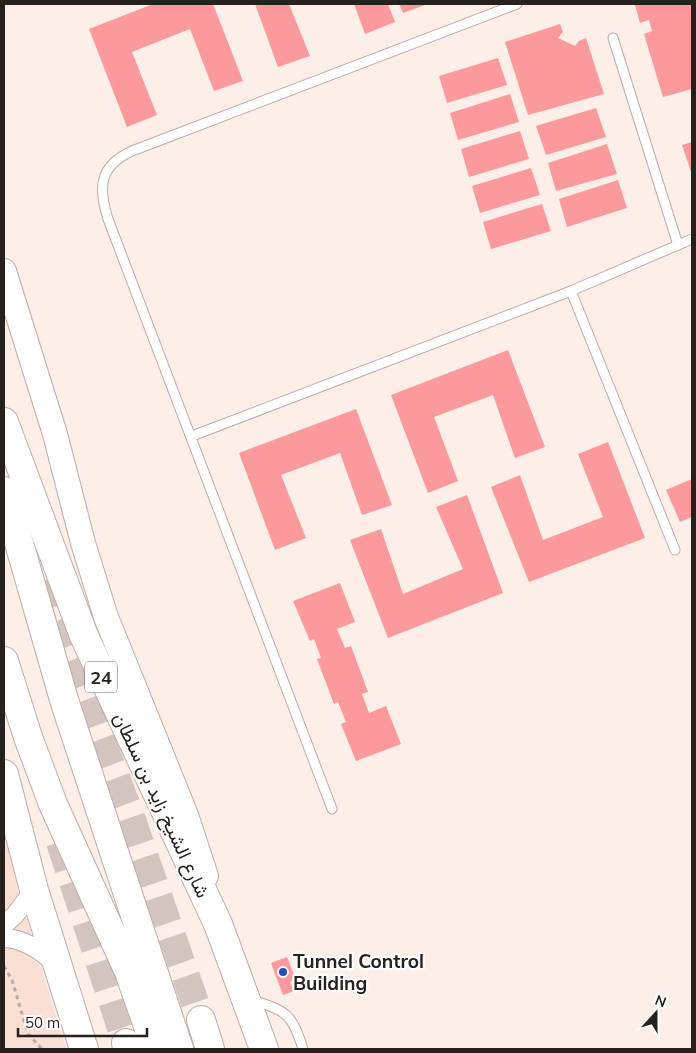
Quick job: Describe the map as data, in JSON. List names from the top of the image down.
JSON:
{
  "streets": {
    "main road": ["24", "شارع الشيخ زايد بن سلطان"]
  },
  "places": ["Tunnel Control Building"],
  "scale_bar": "50 m",
  "north": "top"
}
